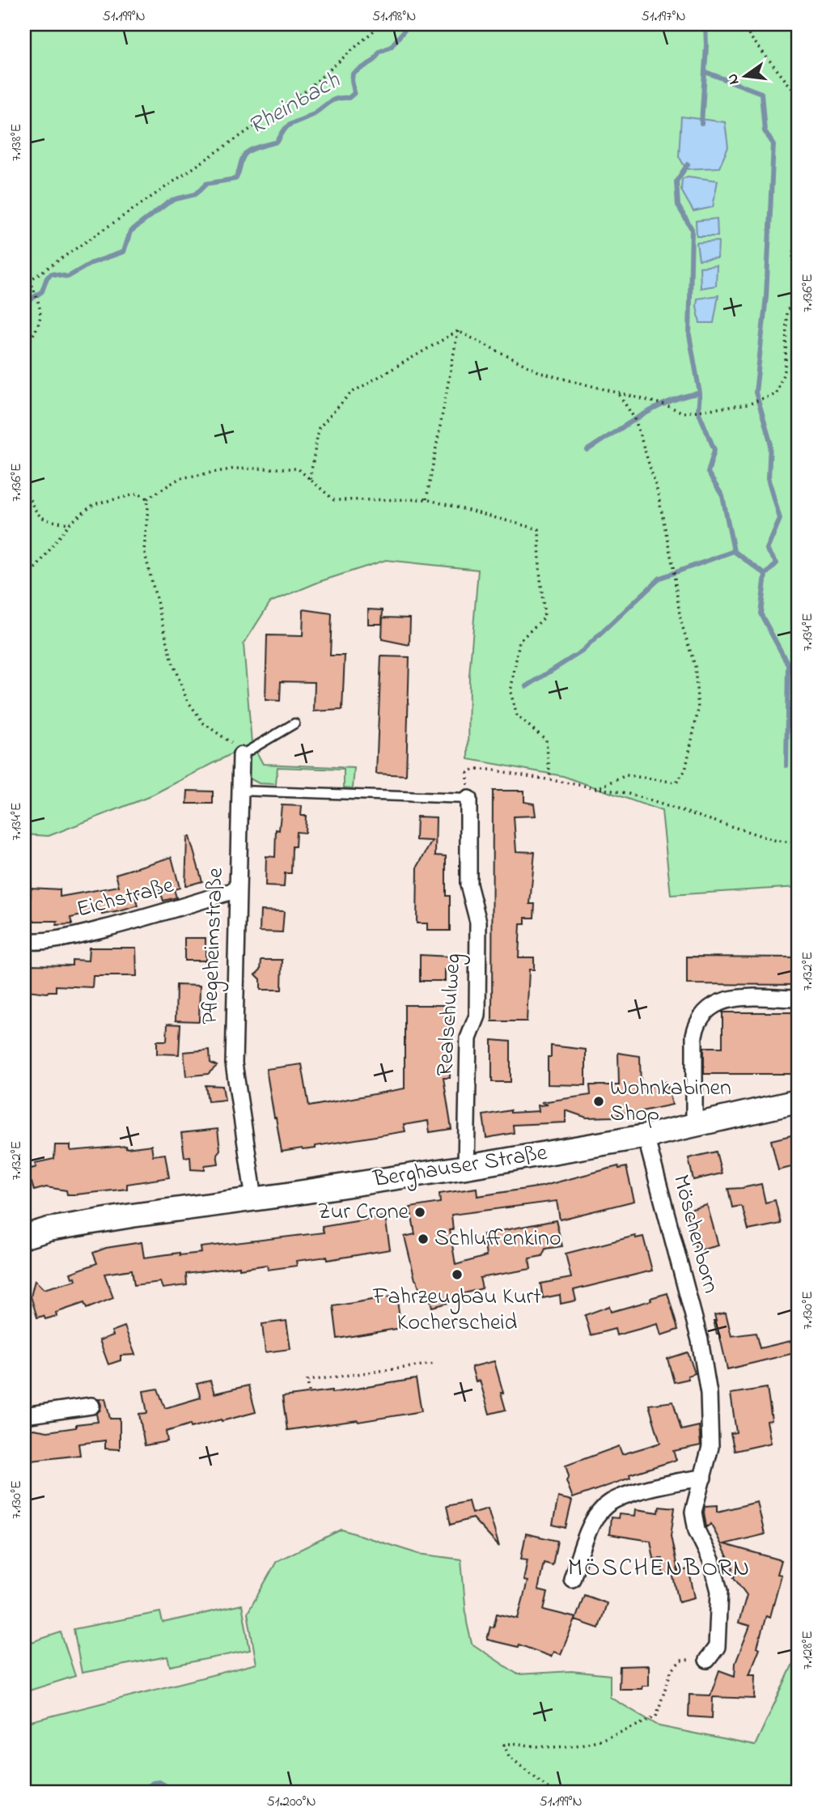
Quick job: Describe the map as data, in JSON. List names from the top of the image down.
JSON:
{
  "streets": {
    "street": [
      "Eichstraße",
      "Pflegeheimstraße",
      "Realschulweg",
      "Berghauser Straße",
      "Möschenborn"
    ]
  },
  "crossings": [
    ["Eichstraße", "Pflegeheimstraße"],
    ["Pflegeheimstraße", "Berghauser Straße"],
    ["Realschulweg", "Berghauser Straße"],
    ["Berghauser Straße", "Möschenborn"]
  ],
  "districts": ["MÖSCHENBORN"],
  "water": ["Rheinbach"],
  "places": [
    "Wohnkabinen Shop",
    "Zur Crone",
    "Schluffenkino",
    "Fahrzeugbau Kurt Kocherscheid"
  ],
  "north": "left",
  "coordinates": [
    "51.199°N",
    "51.198°N",
    "51.197°N",
    "7.138°E",
    "7.136°E",
    "7.134°E",
    "7.132°E",
    "7.130°E",
    "7.128°E",
    "51.200°N"
  ]
}
